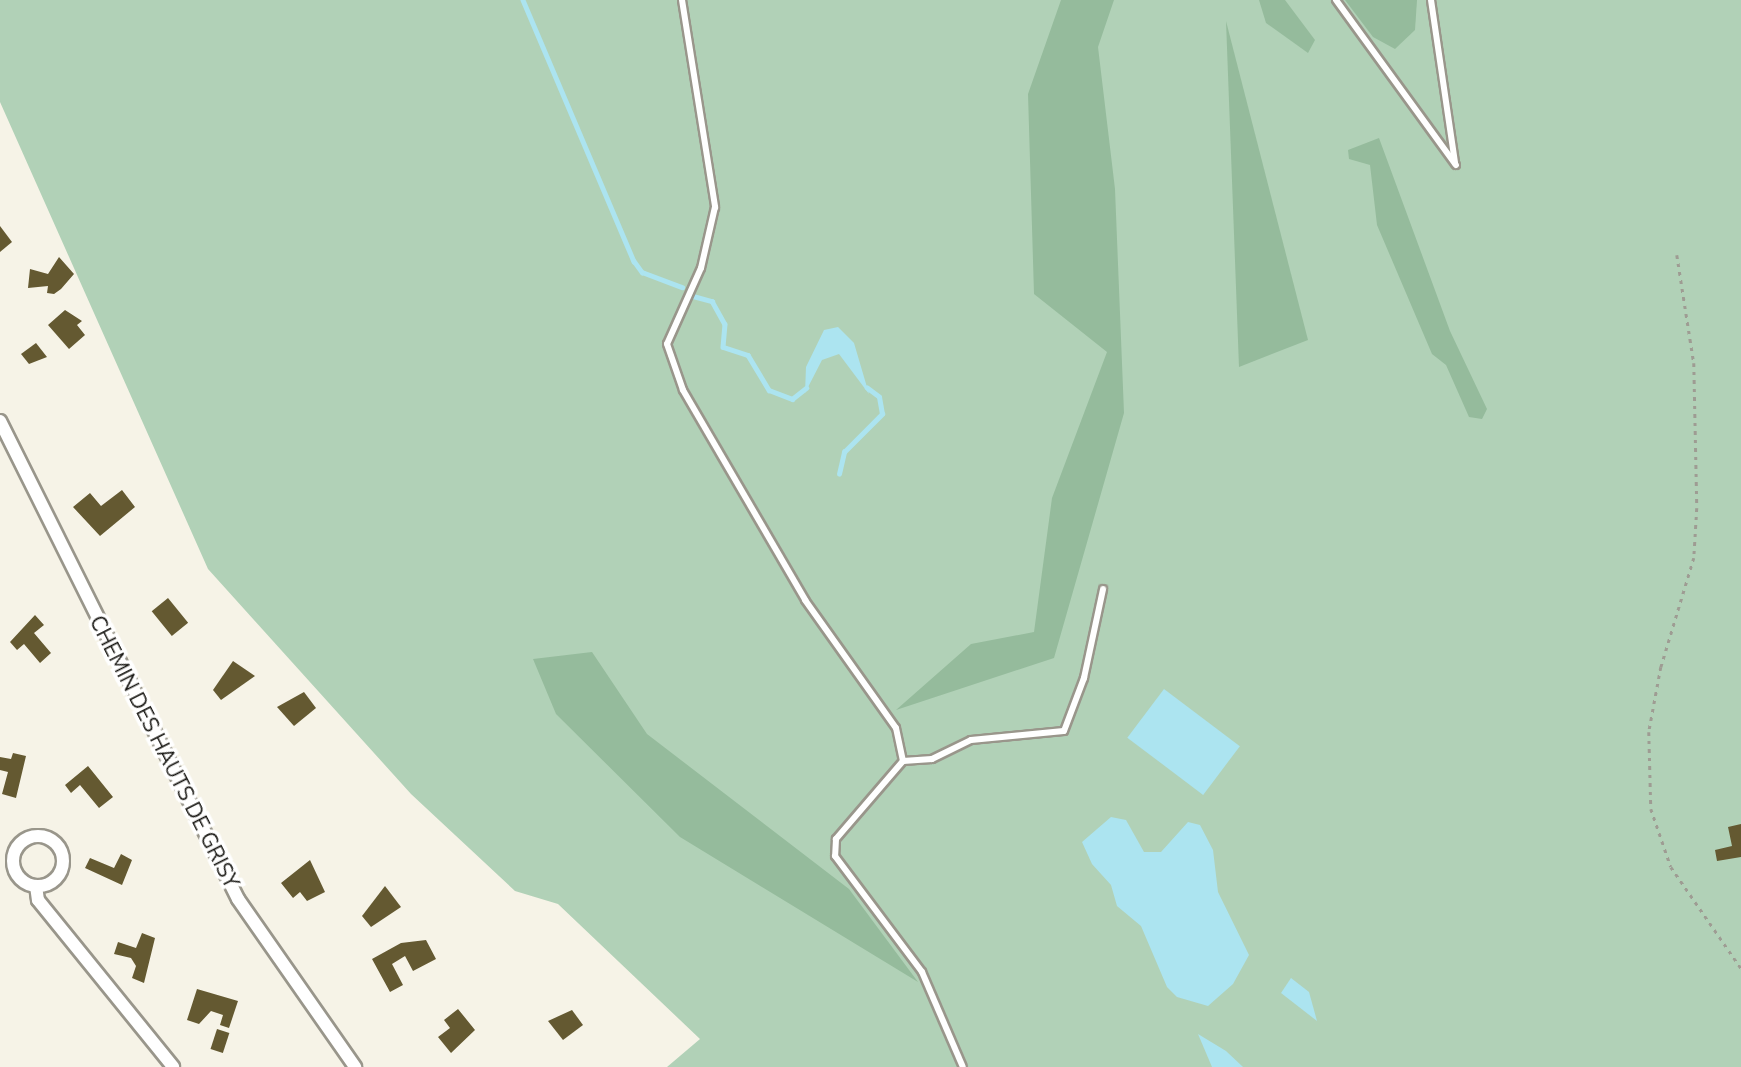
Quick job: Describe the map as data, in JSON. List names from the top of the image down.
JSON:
{
  "streets": {
    "street": ["CHEMIN DES HAUTS DE GRISY"]
  }
}
